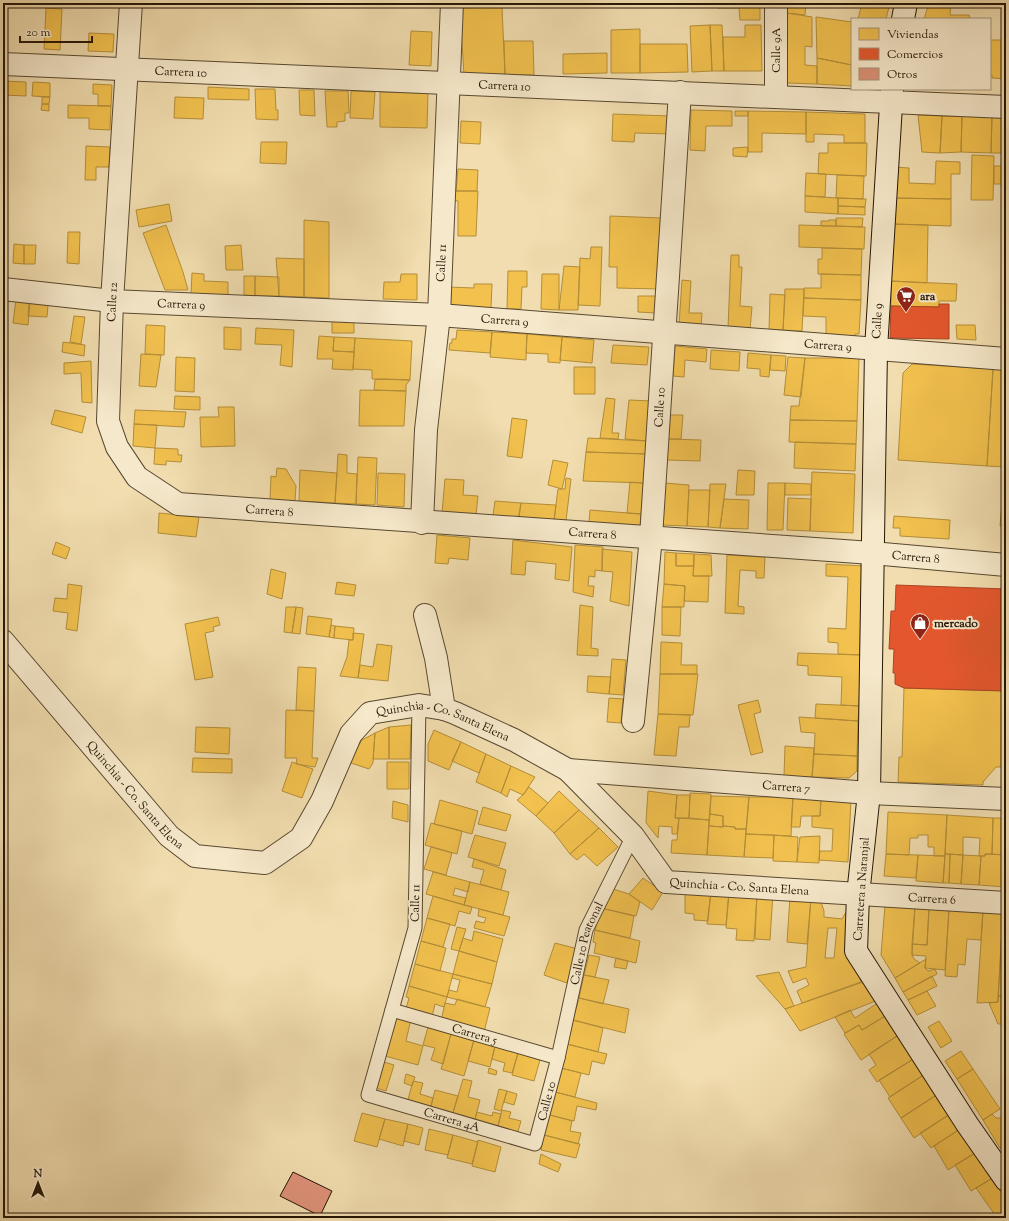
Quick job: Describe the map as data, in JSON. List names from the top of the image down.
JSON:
{
  "streets": {
    "street": [
      "Calle 9A",
      "Carrera 10",
      "Calle 11",
      "Calle 12",
      "Carrera 9",
      "Calle 9",
      "Calle 10",
      "Carrera 8",
      "Quinchia - Co. Santa Elena",
      "Carrera 7",
      "Carretera a Naranjal",
      "Carrera 6"
    ],
    "lane": ["Calle 10 Peatonal", "Carrera 5", "Carrera 4A"]
  },
  "crossings": [
    ["Calle 9A", "Carrera 10"],
    ["Carrera 10", "Calle 11"],
    ["Carrera 10", "Calle 12"],
    ["Carrera 10", "Calle 9"],
    ["Carrera 10", "Calle 10"],
    ["Calle 11", "Carrera 9"],
    ["Calle 11", "Carrera 8"],
    ["Calle 11", "Quinchia - Co. Santa Elena"],
    ["Calle 11", "Carrera 5"],
    ["Calle 11", "Carrera 4A"],
    ["Calle 12", "Carrera 9"],
    ["Calle 12", "Carrera 8"],
    ["Carrera 9", "Calle 9"],
    ["Carrera 9", "Calle 10"],
    ["Calle 9", "Carrera 8"],
    ["Calle 9", "Carretera a Naranjal"],
    ["Calle 10", "Carrera 8"],
    ["Calle 10", "Calle 10 Peatonal"],
    ["Calle 10", "Carrera 5"],
    ["Calle 10", "Carrera 4A"],
    ["Carrera 8", "Carretera a Naranjal"],
    ["Quinchia - Co. Santa Elena", "Carrera 7"],
    ["Quinchia - Co. Santa Elena", "Carretera a Naranjal"],
    ["Quinchia - Co. Santa Elena", "Carrera 6"],
    ["Quinchia - Co. Santa Elena", "Calle 10 Peatonal"],
    ["Carrera 7", "Carretera a Naranjal"],
    ["Carretera a Naranjal", "Carrera 6"],
    ["Calle 10 Peatonal", "Carrera 5"]
  ],
  "places": {
    "supermarket": ["ara"],
    "shop": ["mercado"]
  },
  "legend": ["Viviendas", "Comercios", "Otros"],
  "scale_bar": "20 m",
  "north": "top"
}
